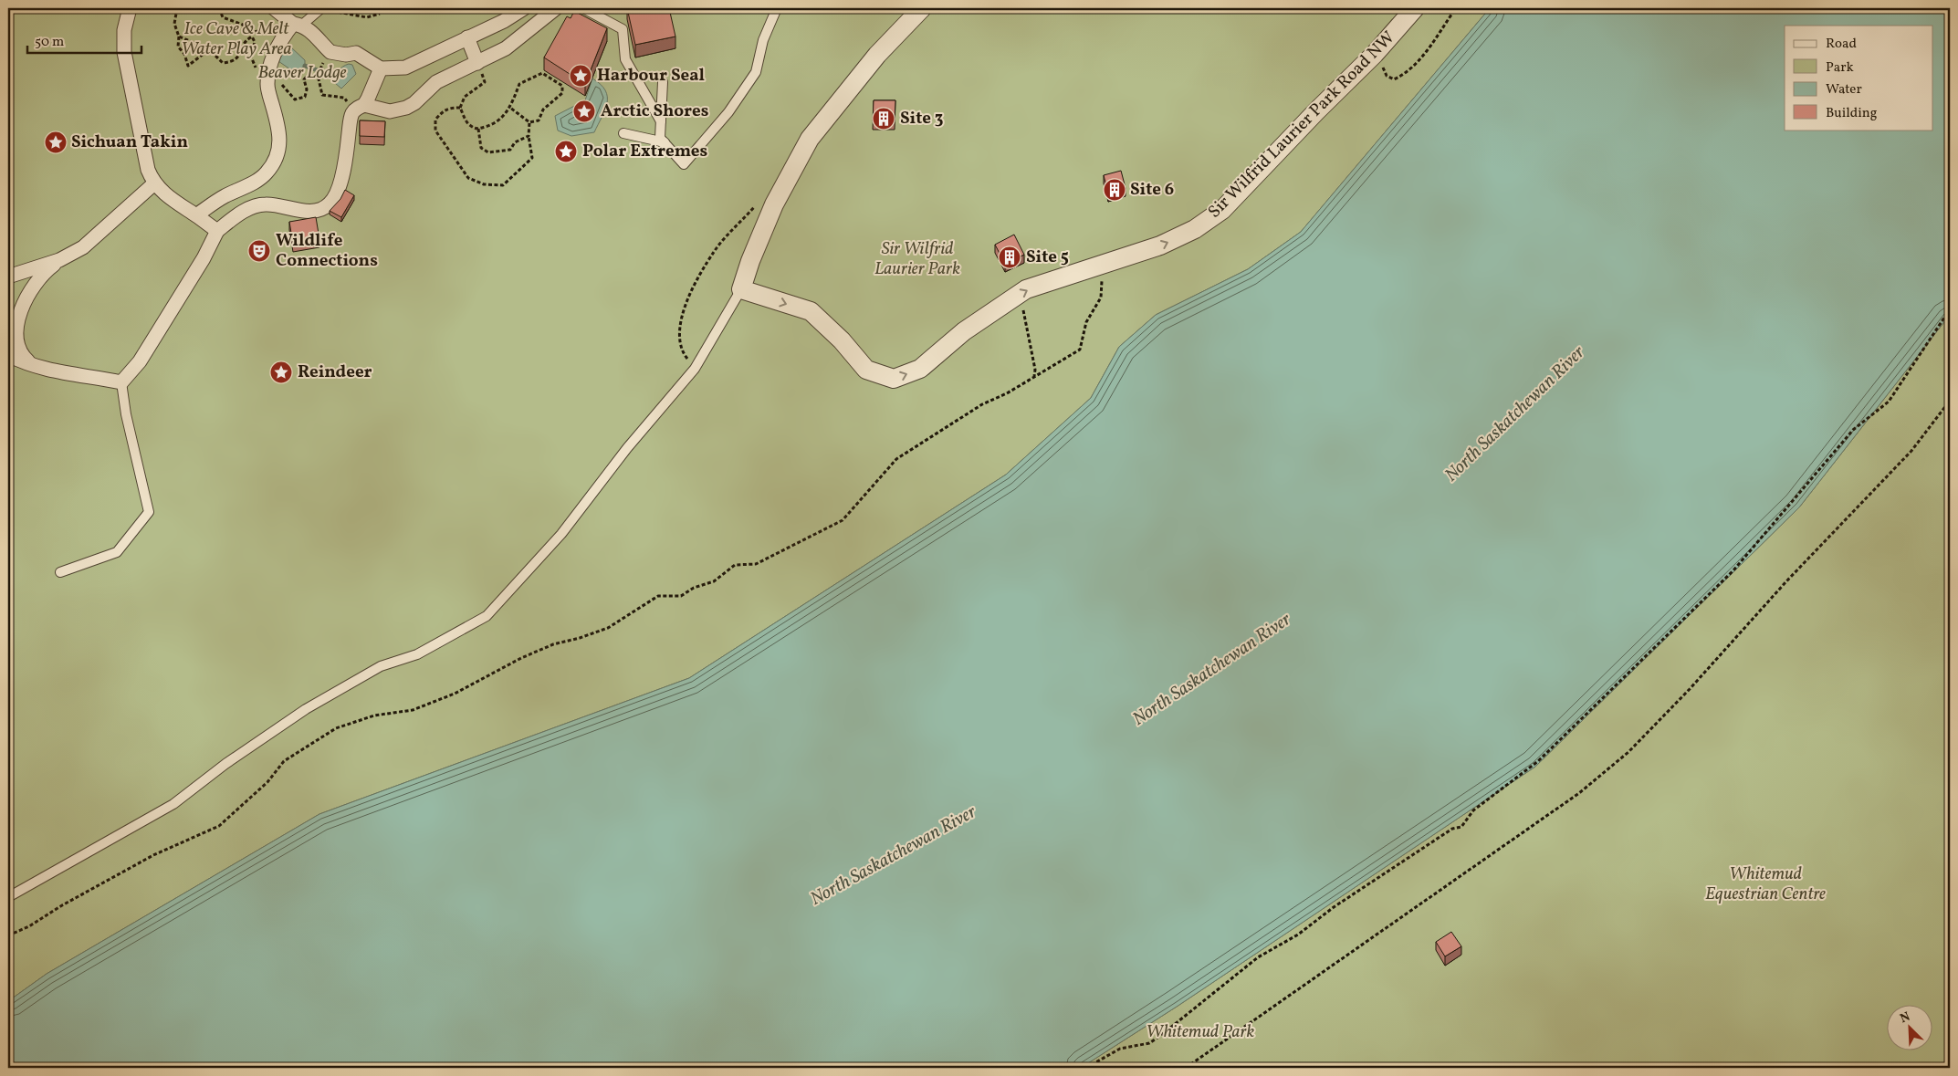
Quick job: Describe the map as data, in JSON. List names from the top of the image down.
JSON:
{
  "streets": {
    "street": ["Sir Wilfrid Laurier Park Road NW"]
  },
  "one_way": ["Sir Wilfrid Laurier Park Road NW"],
  "water": ["North Saskatchewan River"],
  "parks": [
    "Ice Cave & Melt Water Play Area",
    "Beaver Lodge",
    "Sir Wilfrid Laurier Park",
    "Whitemud Equestrian Centre",
    "Whitemud Park"
  ],
  "places": {
    "place": [
      "Harbour Seal",
      "Arctic Shores",
      "Sichuan Takin",
      "Polar Extremes",
      "Reindeer"
    ],
    "building": ["Site 3", "Site 6", "Site 5"],
    "theatre": ["Wildlife Connections"]
  },
  "legend": [
    "Road",
    "Park",
    "Water",
    "Building"
  ],
  "scale_bar": "50 m",
  "north": "top left"
}
